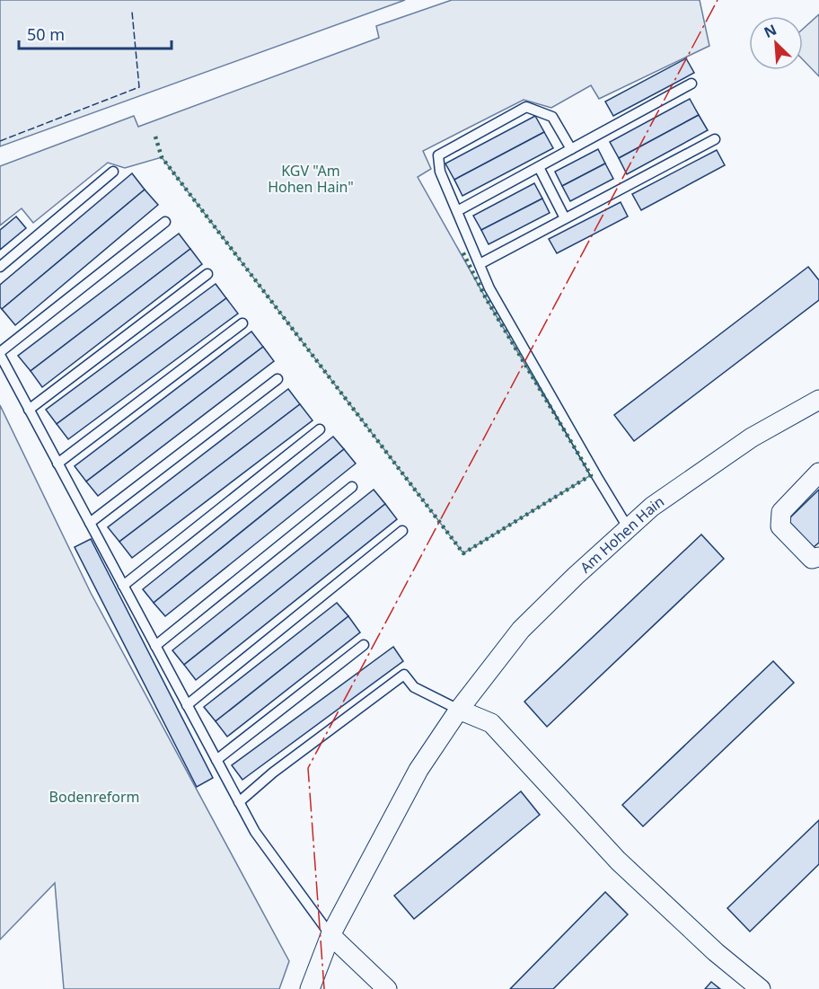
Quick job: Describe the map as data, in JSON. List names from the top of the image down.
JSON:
{
  "streets": {
    "street": ["Am Hohen Hain"]
  },
  "parks": ["KGV \"Am Hohen Hain\"", "Bodenreform"],
  "scale_bar": "50 m",
  "north": "top left"
}
